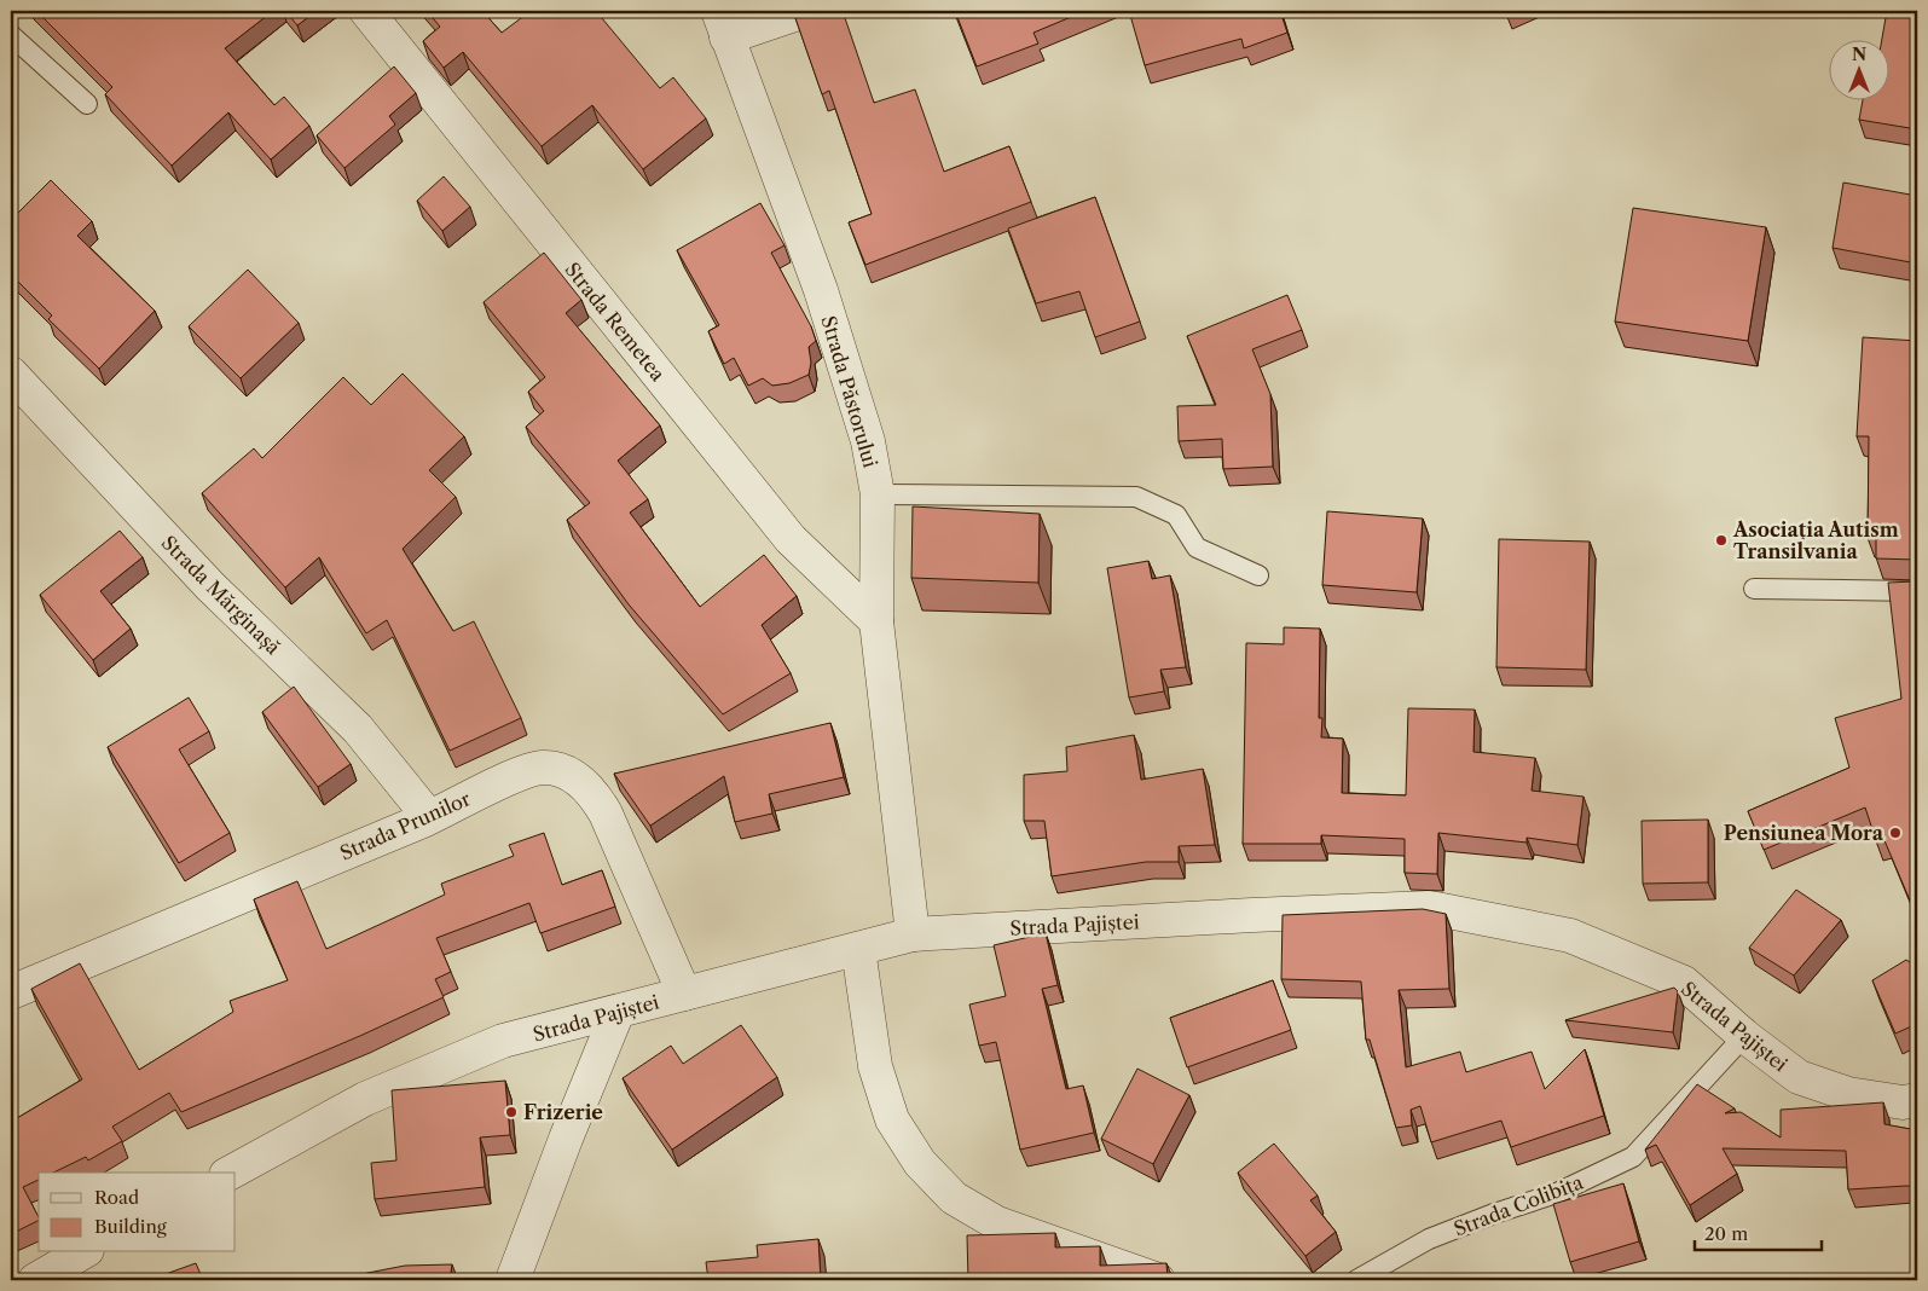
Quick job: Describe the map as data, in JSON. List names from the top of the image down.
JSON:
{
  "streets": {
    "street": [
      "Strada Remetea",
      "Strada Păstorului",
      "Strada Mărginașă",
      "Strada Prunilor",
      "Strada Pajiștei"
    ],
    "lane": ["Strada Colibița"]
  },
  "crossings": [
    ["Strada Remetea", "Strada Păstorului"],
    ["Strada Păstorului", "Strada Pajiștei"],
    ["Strada Mărginașă", "Strada Prunilor"],
    ["Strada Prunilor", "Strada Pajiștei"],
    ["Strada Pajiștei", "Strada Colibița"]
  ],
  "places": ["Asociația Autism Transilvania", "Pensiunea Mora", "Frizerie"],
  "legend": ["Road", "Building"],
  "scale_bar": "20 m",
  "north": "top"
}
